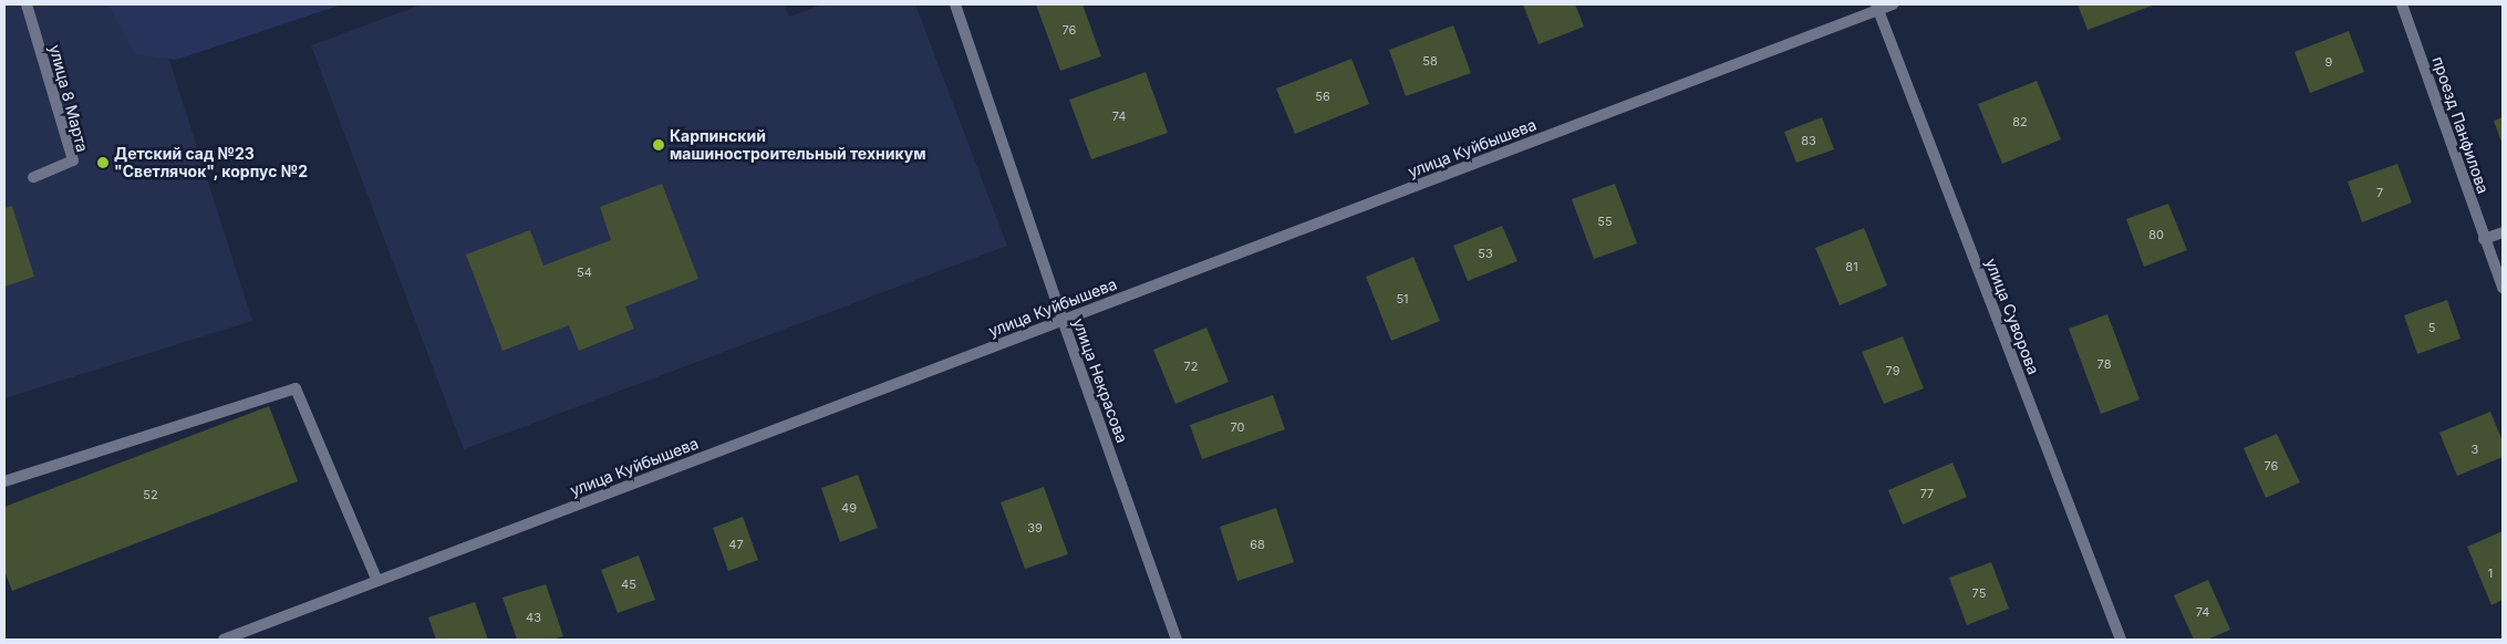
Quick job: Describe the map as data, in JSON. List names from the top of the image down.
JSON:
{
  "streets": {
    "street": [
      "улица 8 Марта",
      "проезд Панфилова",
      "улица Куйбышева",
      "улица Суворова",
      "улица Некрасова"
    ]
  },
  "crossings": [
    ["улица Куйбышева", "улица Суворова"],
    ["улица Куйбышева", "улица Некрасова"]
  ],
  "places": ["Карпинский машиностроительный техникум", "Детский сад №23 \"Светлячок\", корпус №2"],
  "house_numbers": [
    "76",
    "58",
    "9",
    "56",
    "74",
    "82",
    "83",
    "7",
    "55",
    "80",
    "53",
    "81",
    "54",
    "51",
    "5",
    "78",
    "72",
    "79",
    "70",
    "3",
    "76",
    "77",
    "52",
    "49",
    "39",
    "47",
    "68",
    "1",
    "45",
    "75",
    "74",
    "43"
  ]
}
